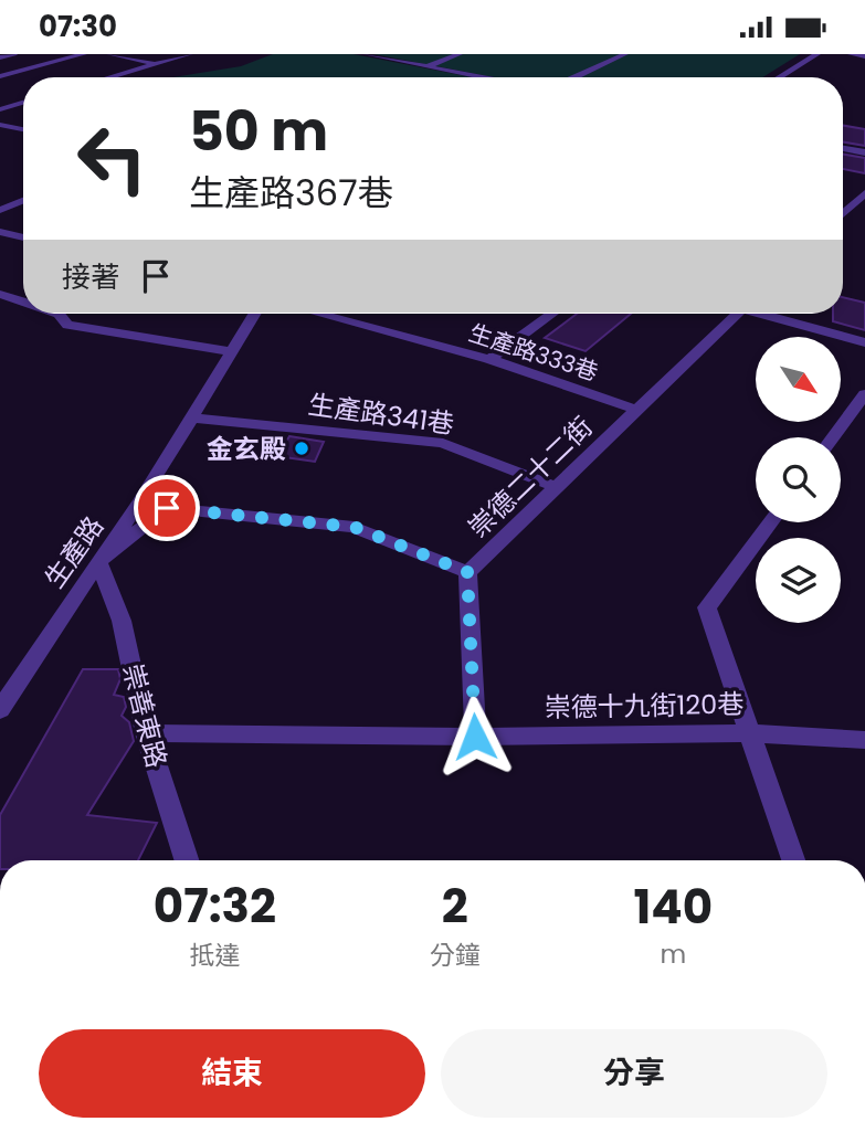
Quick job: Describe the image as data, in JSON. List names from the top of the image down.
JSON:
{
  "streets": {
    "street": [
      "生產路333巷",
      "生產路341巷",
      "崇德二十二街",
      "生產路",
      "崇德十九街120巷",
      "崇善東路"
    ]
  },
  "crossings": [
    ["生產路333巷", "崇德二十二街"],
    ["生產路341巷", "崇德二十二街"],
    ["生產路341巷", "生產路"],
    ["崇德二十二街", "崇德十九街120巷"],
    ["生產路", "崇善東路"],
    ["崇德十九街120巷", "崇善東路"]
  ],
  "places": ["金玄殿"],
  "north": "bottom right",
  "page": {
    "status": "07:30",
    "turn": ["50 m", "生產路367巷"],
    "then": "接著",
    "eta": [
      "07:32",
      "抵達",
      "2",
      "分鐘",
      "140",
      "m"
    ],
    "buttons": ["結束", "分享"]
  }
}
